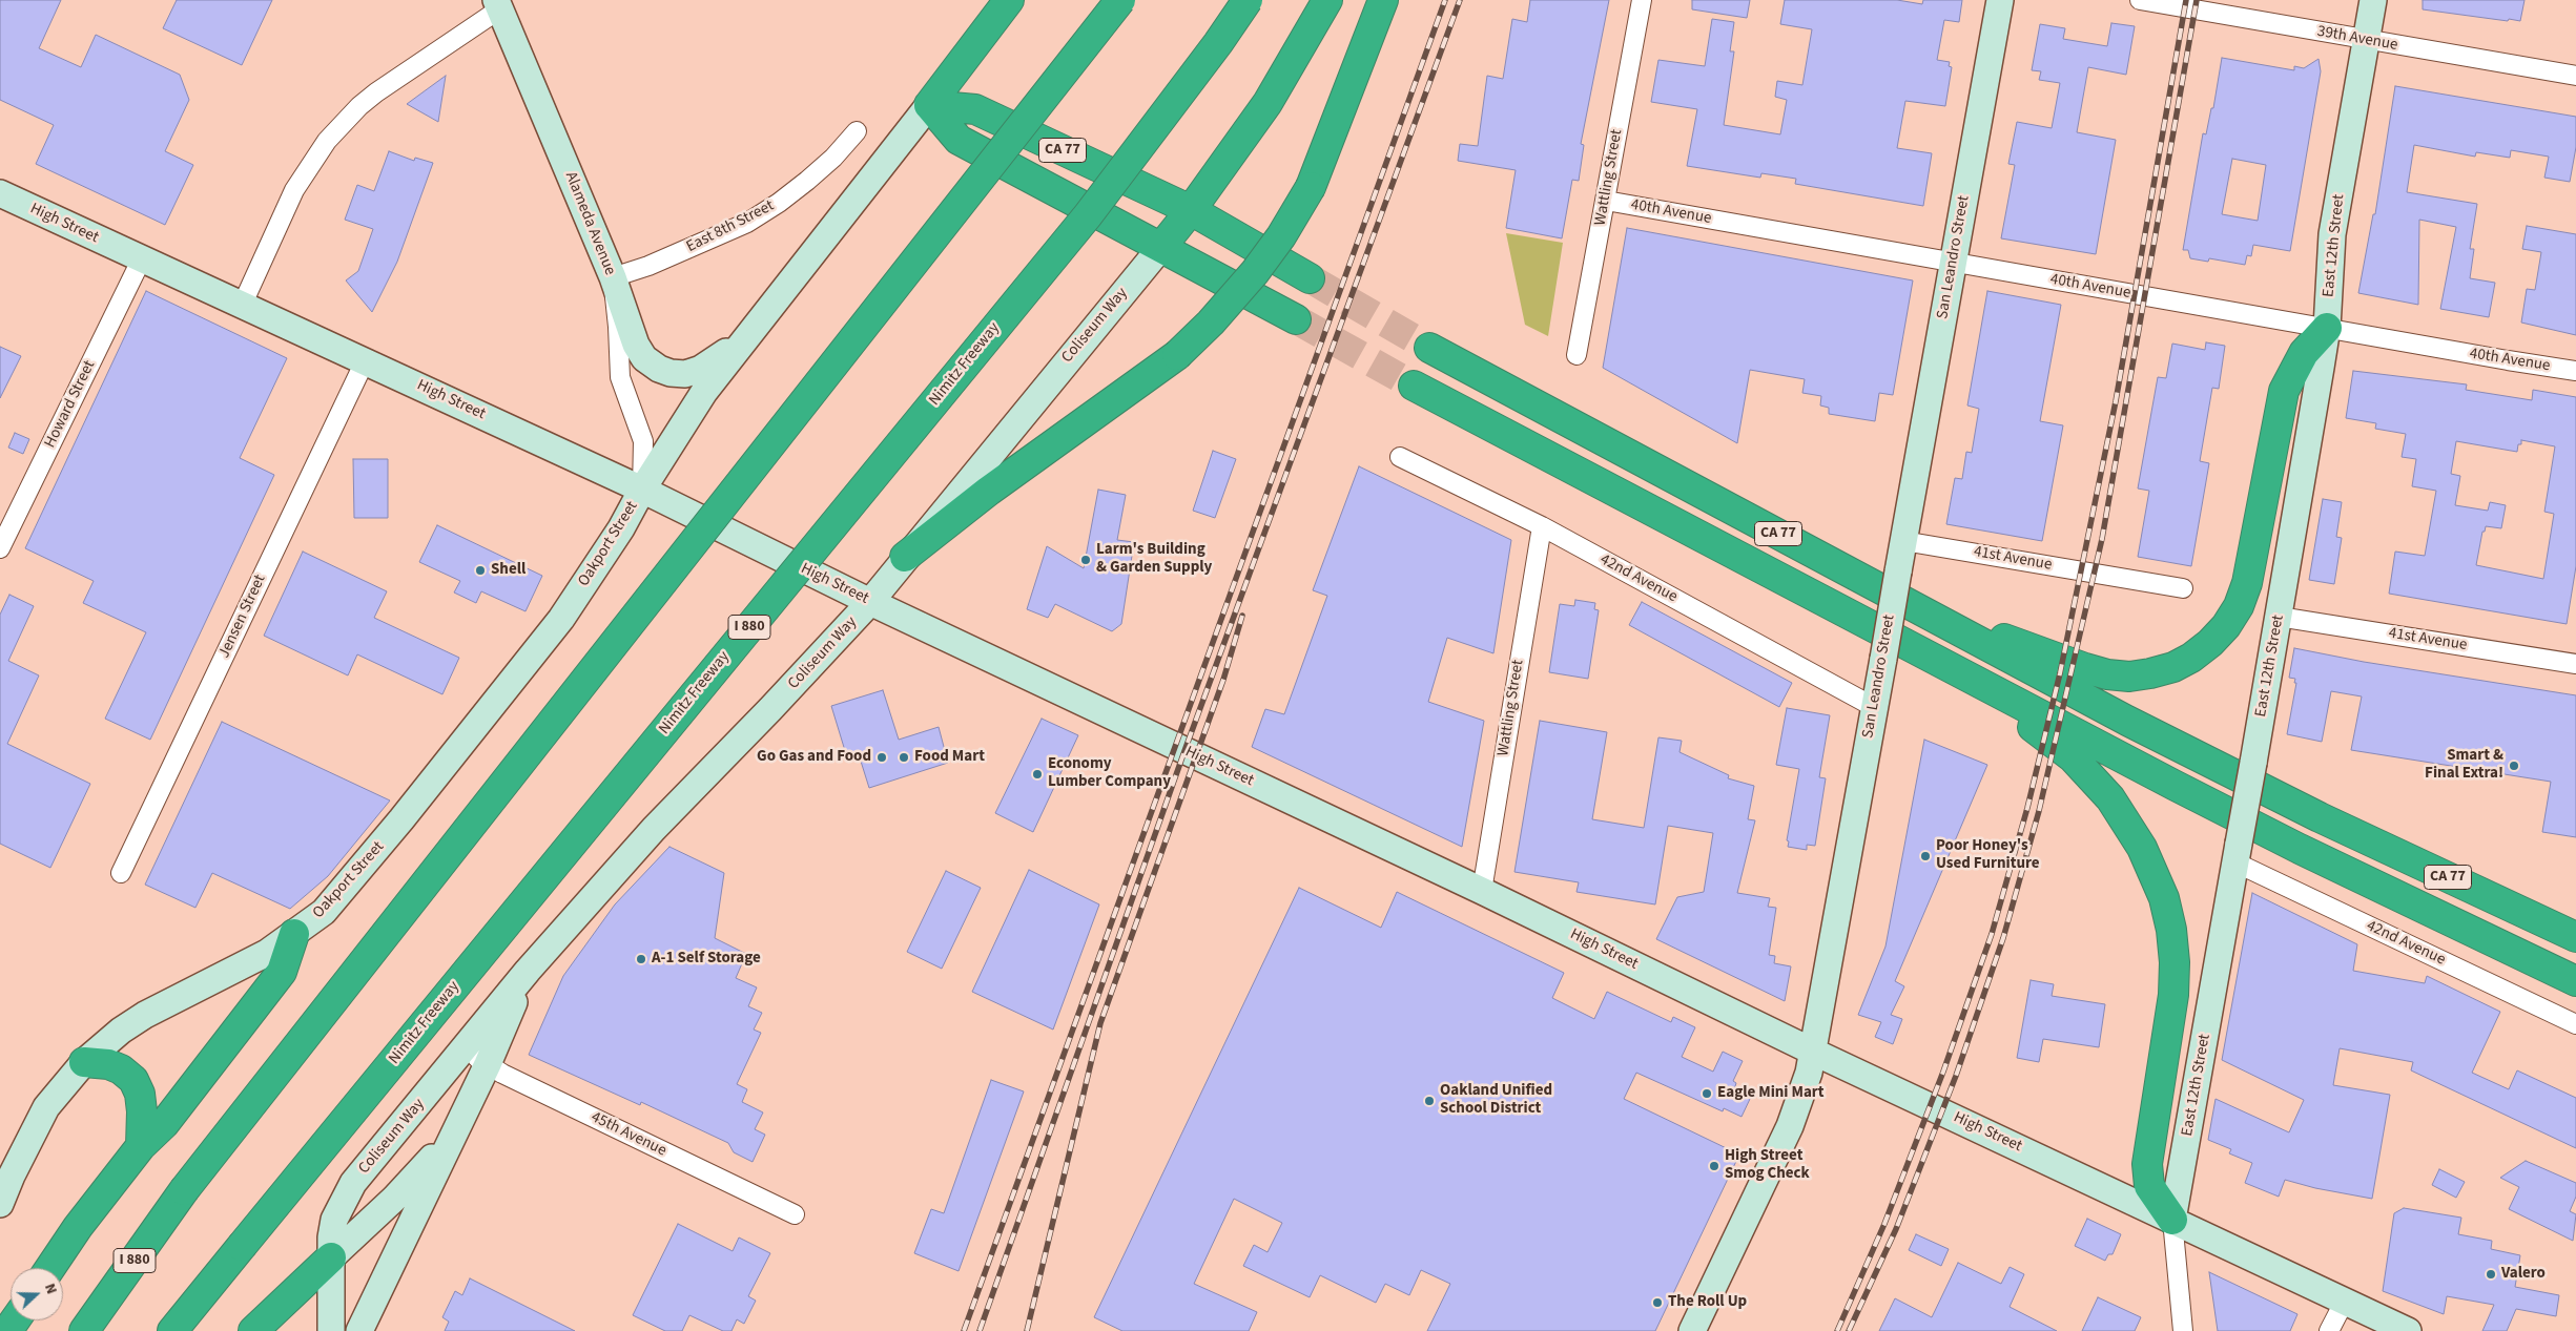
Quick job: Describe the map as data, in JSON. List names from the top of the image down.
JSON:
{
  "streets": {
    "highway": ["CA 77", "Nimitz Freeway", "I 880"],
    "main road": [
      "High Street",
      "Alameda Avenue",
      "East 12th Street",
      "San Leandro Street",
      "Coliseum Way",
      "Oakport Street"
    ],
    "street": [
      "39th Avenue",
      "Wattling Street",
      "40th Avenue",
      "East 8th Street",
      "Howard Street",
      "41st Avenue",
      "42nd Avenue",
      "Jensen Street",
      "45th Avenue"
    ]
  },
  "crossings": [
    ["39th Avenue", "East 12th Street"],
    ["CA 77", "Coliseum Way"],
    ["Wattling Street", "40th Avenue"],
    ["Wattling Street", "High Street"],
    ["Wattling Street", "42nd Avenue"],
    ["40th Avenue", "East 12th Street"],
    ["40th Avenue", "San Leandro Street"],
    ["High Street", "Alameda Avenue"],
    ["High Street", "East 12th Street"],
    ["High Street", "San Leandro Street"],
    ["High Street", "Coliseum Way"],
    ["High Street", "Howard Street"],
    ["High Street", "Oakport Street"],
    ["High Street", "Jensen Street"],
    ["Alameda Avenue", "East 8th Street"],
    ["Alameda Avenue", "Oakport Street"],
    ["East 12th Street", "41st Avenue"],
    ["East 12th Street", "42nd Avenue"],
    ["San Leandro Street", "41st Avenue"],
    ["San Leandro Street", "42nd Avenue"],
    ["Coliseum Way", "45th Avenue"]
  ],
  "places": [
    "Larm's Building & Garden Supply",
    "Shell",
    "Go Gas and Food",
    "Food Mart",
    "Smart & Final Extra!",
    "Economy Lumber Company",
    "Poor Honey's Used Furniture",
    "A-1 Self Storage",
    "Eagle Mini Mart",
    "Oakland Unified School District",
    "High Street Smog Check",
    "Valero",
    "The Roll Up"
  ],
  "north": "right"
}
